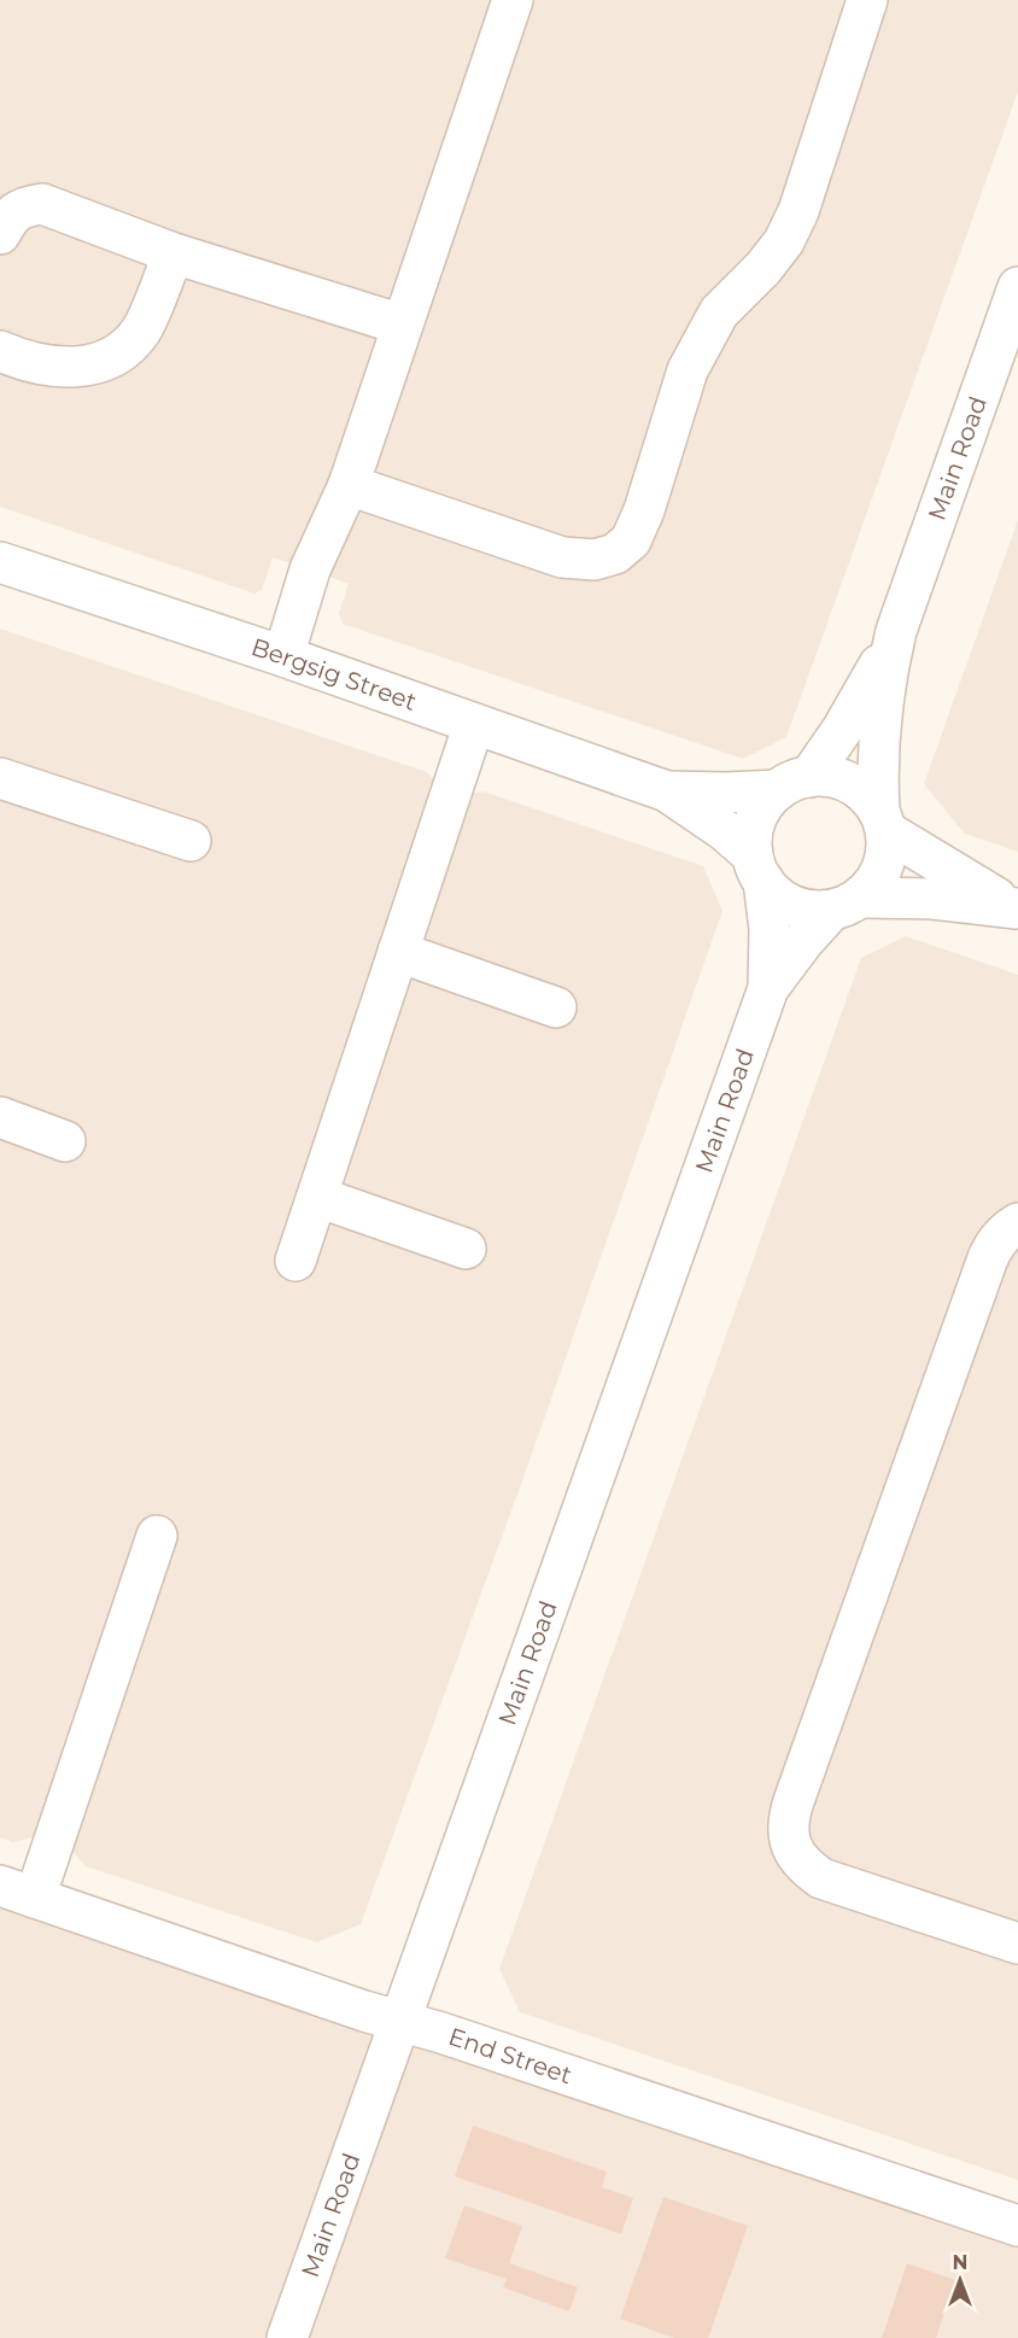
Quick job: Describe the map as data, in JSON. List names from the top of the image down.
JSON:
{
  "streets": {
    "street": ["Main Road", "Bergsig Street", "End Street"]
  },
  "crossings": [
    ["Main Road", "Bergsig Street"],
    ["Main Road", "End Street"]
  ],
  "north": "top"
}
